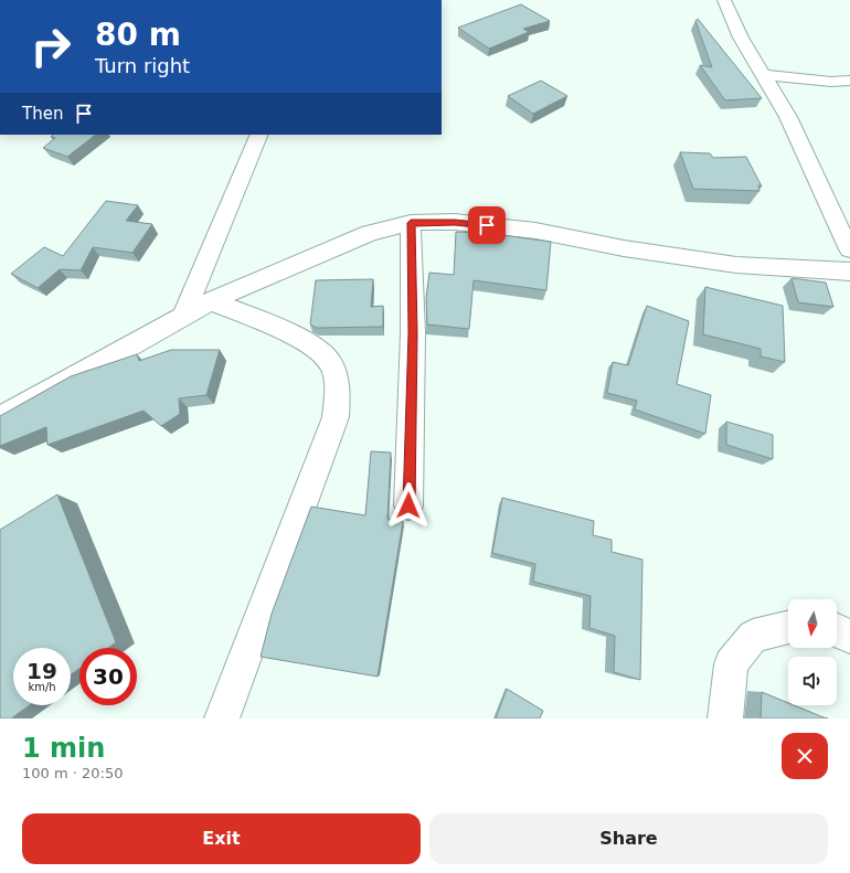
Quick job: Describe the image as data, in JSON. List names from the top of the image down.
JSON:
{
  "north": "bottom",
  "page": {
    "turn": ["80 m", "Turn right"],
    "then": "Then",
    "speed": "19 km/h",
    "limit": "30",
    "heading": ["1 min", "100 m · 20:50"],
    "buttons": ["Exit", "Share"]
  }
}
